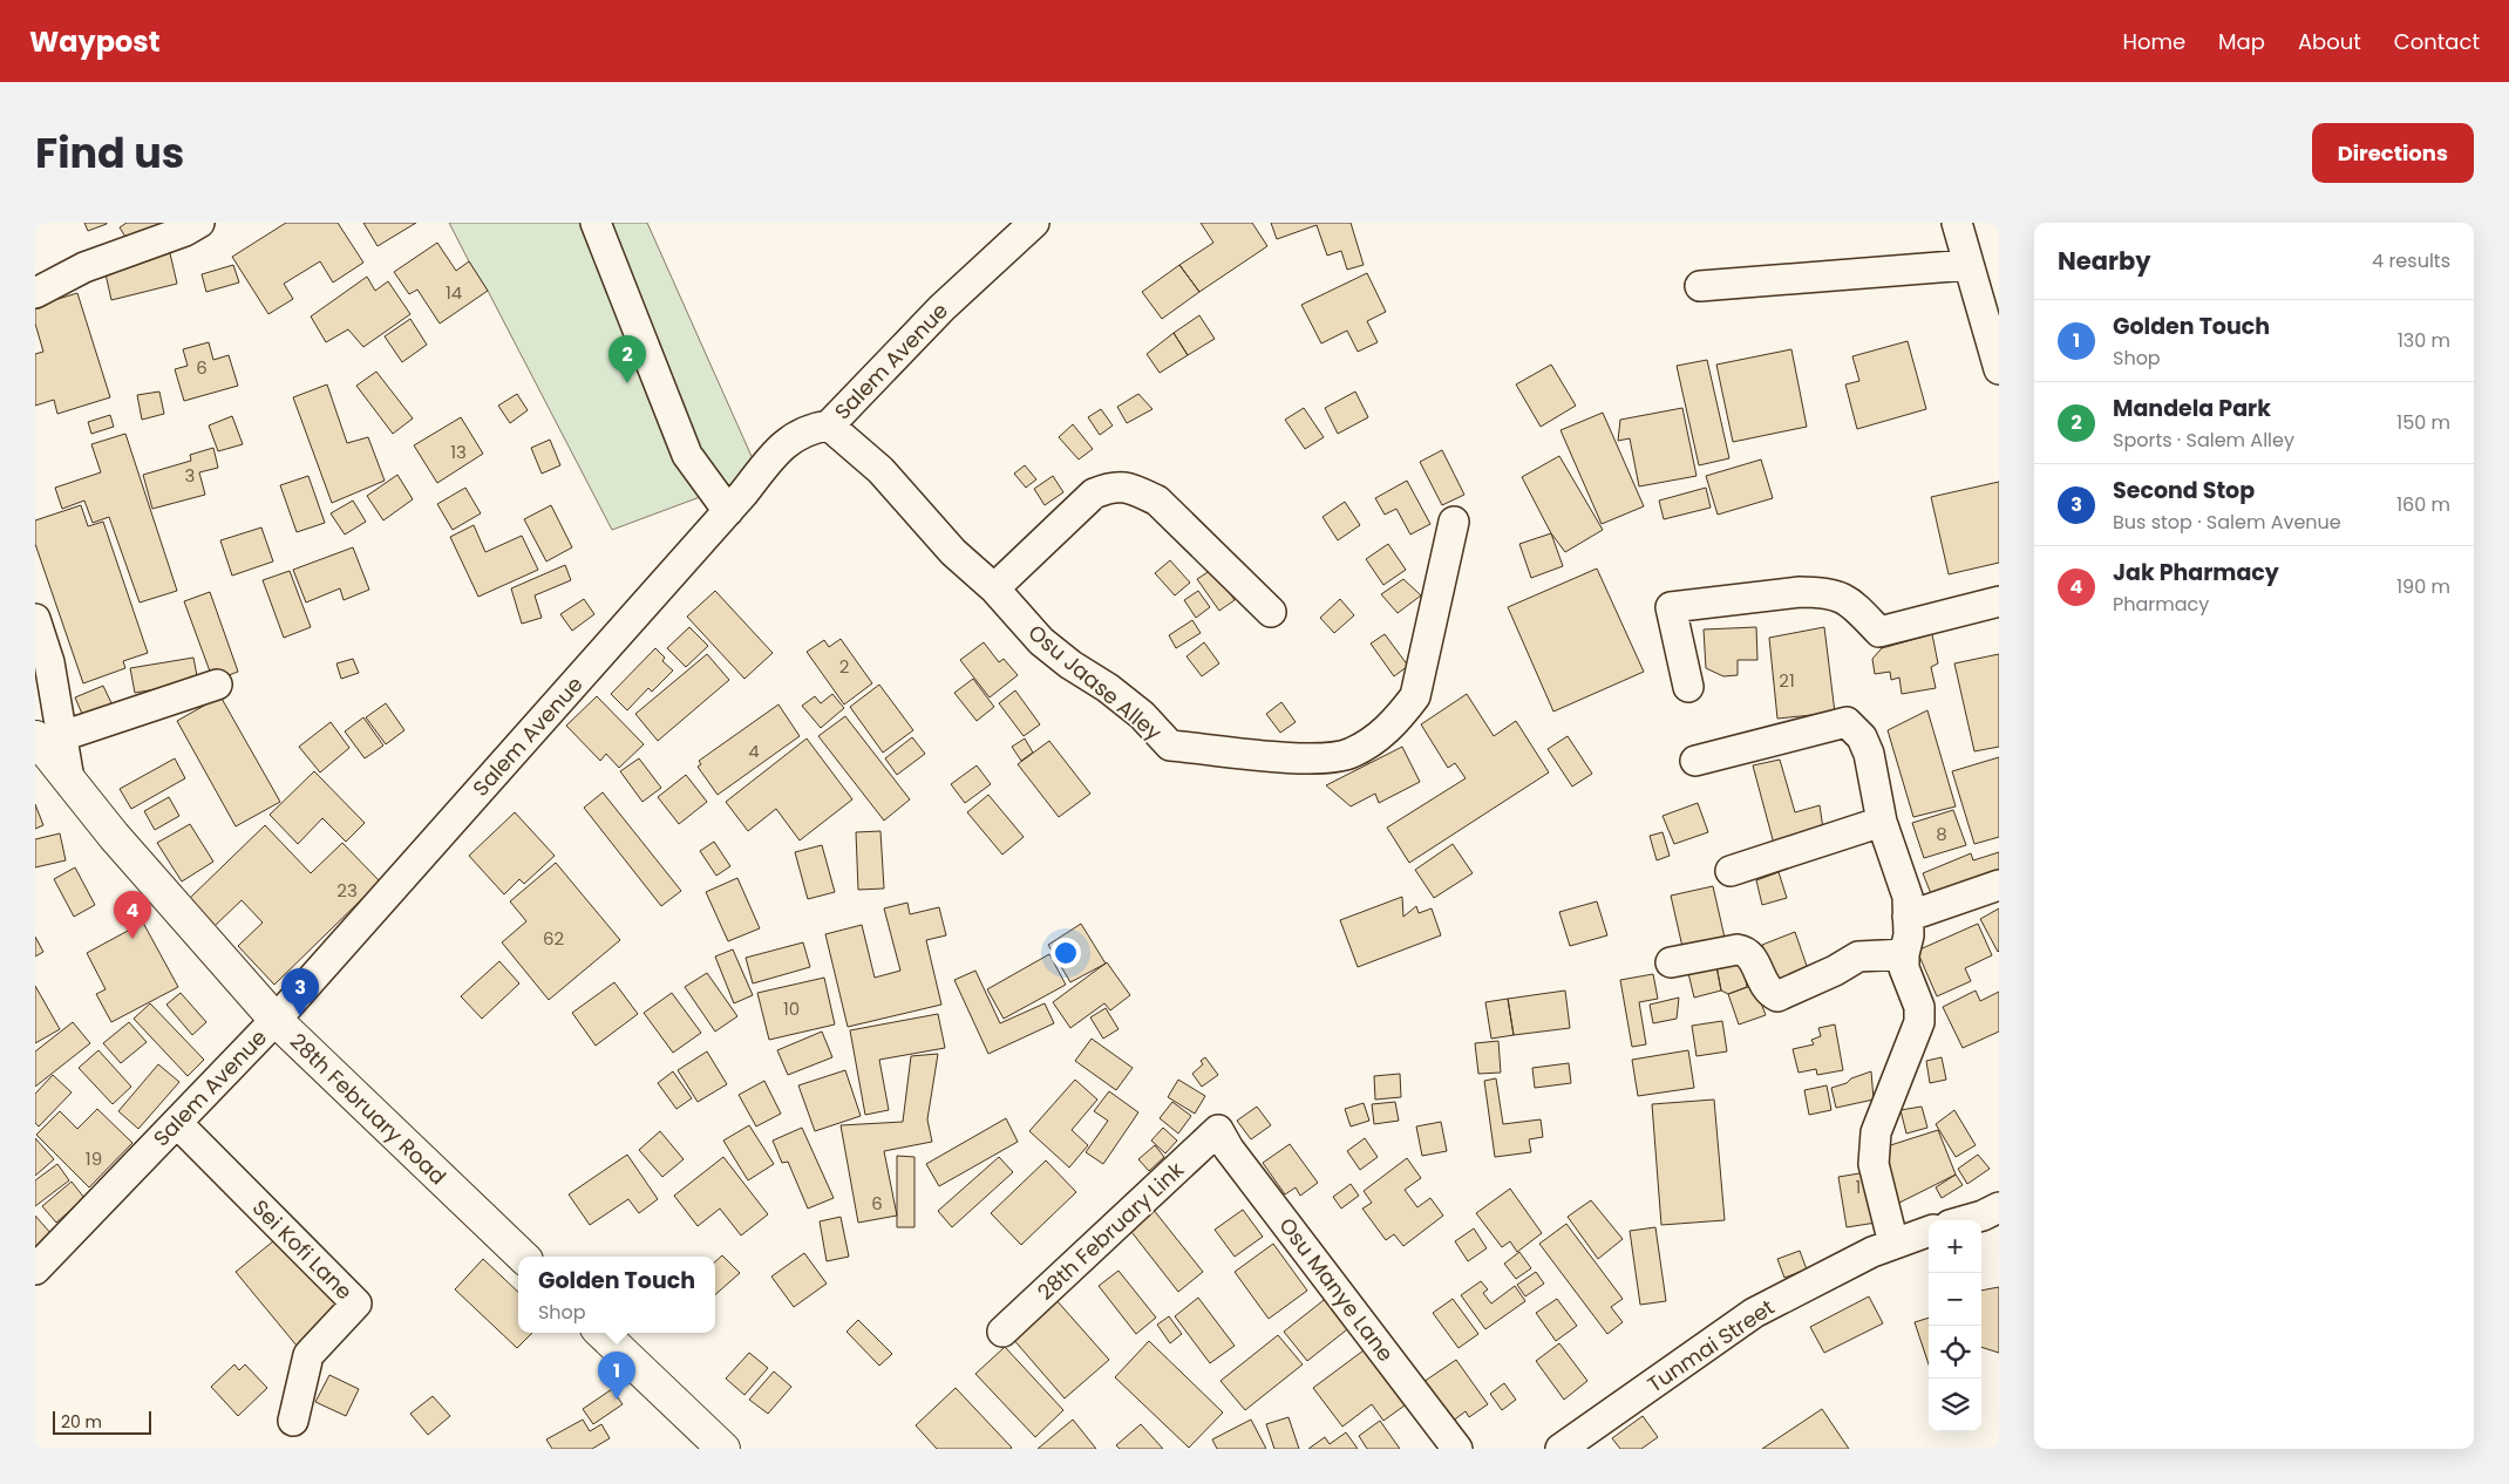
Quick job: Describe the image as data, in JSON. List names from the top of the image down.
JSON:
{
  "streets": {
    "main road": ["28th February Road"],
    "street": [
      "Salem Avenue",
      "Osu Jaase Alley",
      "28th February Link",
      "Sei Kofi Lane",
      "Osu Manye Lane",
      "Tunmai Street"
    ]
  },
  "crossings": [
    ["Salem Avenue", "Osu Jaase Alley"],
    ["Salem Avenue", "28th February Road"],
    ["Salem Avenue", "Sei Kofi Lane"],
    ["28th February Link", "Osu Manye Lane"]
  ],
  "house_numbers": [
    "14",
    "6",
    "13",
    "3",
    "2",
    "21",
    "4",
    "8",
    "23",
    "62",
    "10",
    "19",
    "1",
    "6"
  ],
  "scale_bar": "20 m",
  "page": {
    "header": "Waypost",
    "nav": [
      "Home",
      "Map",
      "About",
      "Contact"
    ],
    "title": "Find us",
    "buttons": "Directions",
    "heading": ["Nearby", "4 results"],
    "list": [
      {
        "mark": "1",
        "name": "Golden Touch",
        "note": "Shop",
        "value": "130 m"
      },
      {
        "mark": "2",
        "name": "Mandela Park",
        "note": "Sports · Salem Alley",
        "value": "150 m"
      },
      {
        "mark": "3",
        "name": "Second Stop",
        "note": "Bus stop · Salem Avenue",
        "value": "160 m"
      },
      {
        "mark": "4",
        "name": "Jak Pharmacy",
        "note": "Pharmacy",
        "value": "190 m"
      }
    ],
    "pins": [
      "2",
      "4",
      "3",
      "1"
    ],
    "map_buttons": ["+", "−"],
    "popup": ["Golden Touch", "Shop"],
    "scale": "20 m"
  }
}
